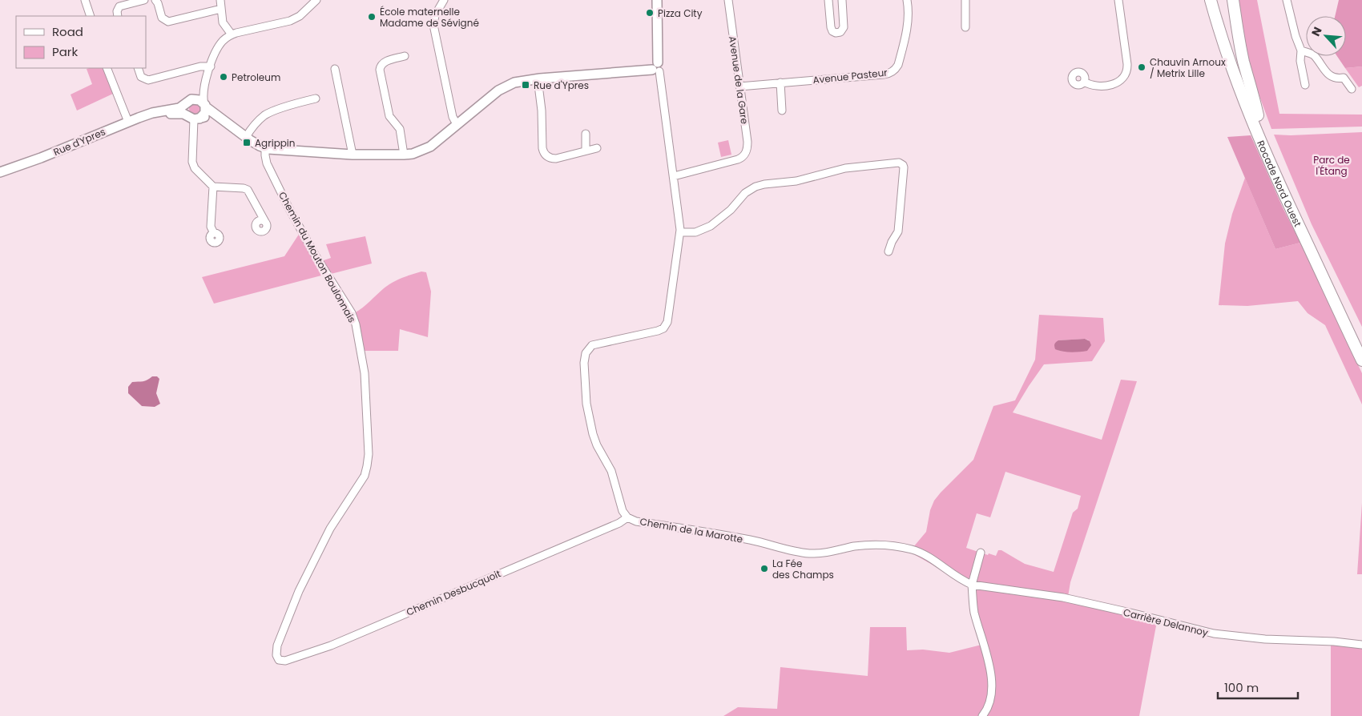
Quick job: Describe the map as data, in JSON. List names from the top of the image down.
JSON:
{
  "streets": {
    "highway": ["Rocade Nord Ouest"],
    "main road": ["Rue d'Ypres"],
    "street": [
      "Avenue Pasteur",
      "Avenue de la Gare",
      "Chemin du Mouton Boulonnais",
      "Chemin de la Marotte",
      "Chemin Desbucquoit",
      "Carrière Delannoy"
    ]
  },
  "crossings": [
    ["Avenue Pasteur", "Avenue de la Gare"],
    ["Avenue de la Gare", "Chemin de la Marotte"],
    ["Rue d'Ypres", "Chemin du Mouton Boulonnais"],
    ["Rue d'Ypres", "Chemin de la Marotte"],
    ["Chemin du Mouton Boulonnais", "Chemin Desbucquoit"],
    ["Chemin de la Marotte", "Chemin Desbucquoit"],
    ["Chemin de la Marotte", "Carrière Delannoy"]
  ],
  "parks": ["Parc de l'Étang"],
  "places": {
    "other": [
      "Pizza City",
      "École maternelle Madame de Sévigné",
      "Chauvin Arnoux / Metrix Lille",
      "Petroleum",
      "La Fée des Champs"
    ],
    "transit": ["Rue d'Ypres", "Agrippin"]
  },
  "legend": ["Road", "Park"],
  "scale_bar": "100 m",
  "north": "top left"
}
